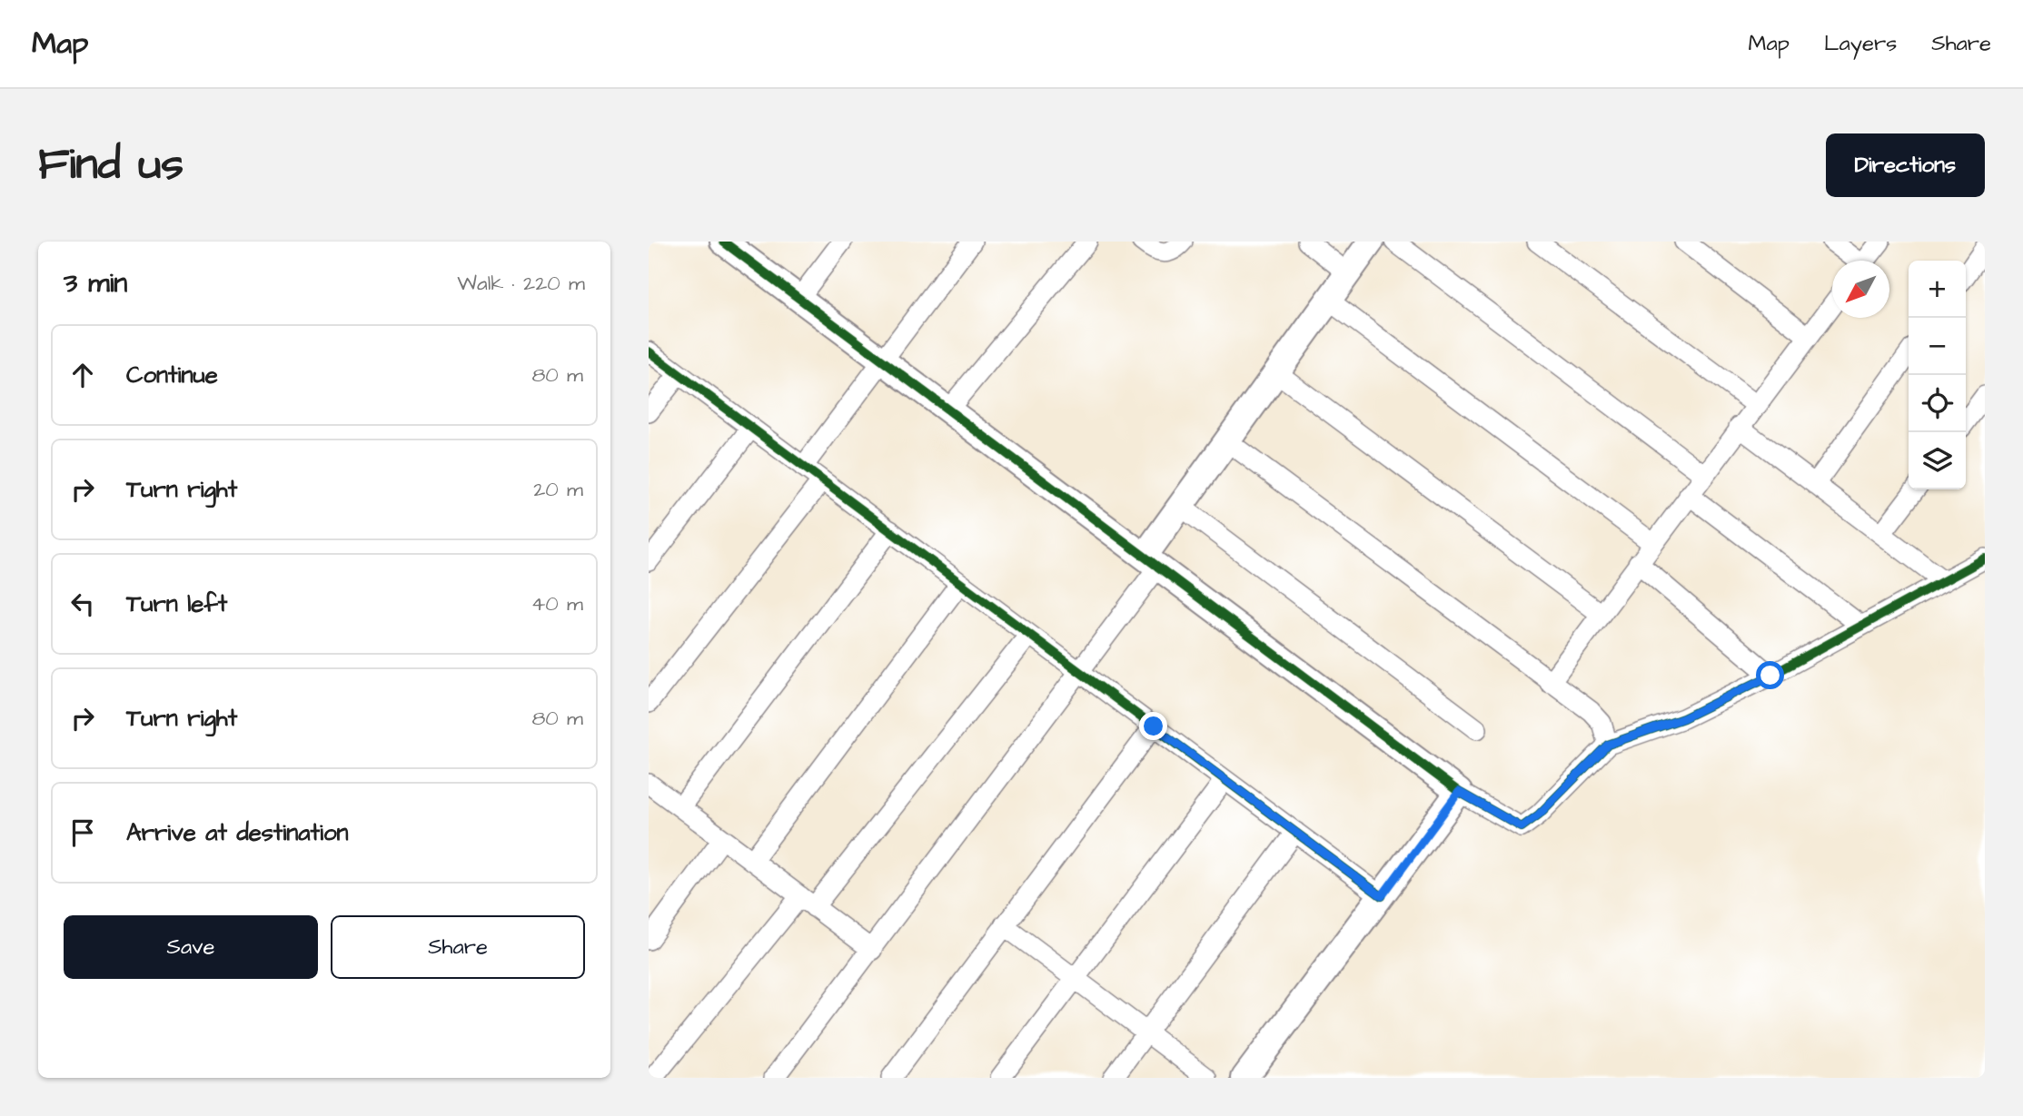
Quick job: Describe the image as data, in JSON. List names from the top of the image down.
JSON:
{
  "north": "bottom left",
  "page": {
    "header": "Map",
    "nav": ["Map", "Layers", "Share"],
    "buttons": [
      "Directions",
      ["Save", "Share"]
    ],
    "title": "Find us",
    "heading": ["3 min", "Walk · 220 m"],
    "map_buttons": ["+", "−"],
    "list": [
      ["Continue", "80 m"],
      ["Turn right", "20 m"],
      ["Turn left", "40 m"],
      ["Turn right", "80 m"],
      "Arrive at destination"
    ]
  }
}
